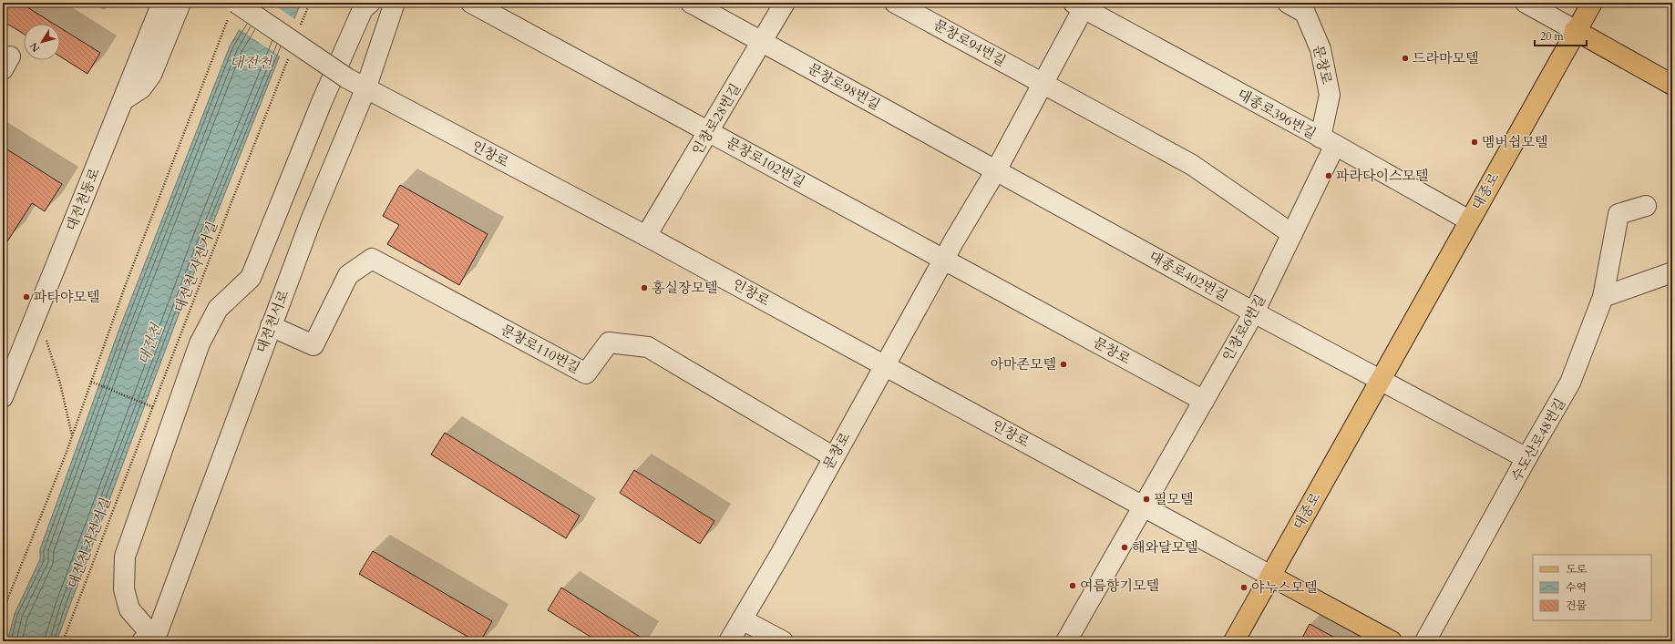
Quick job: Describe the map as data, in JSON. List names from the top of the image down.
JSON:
{
  "streets": {
    "main road": ["대종로"],
    "street": [
      "문창로94번길",
      "문창로",
      "문창로98번길",
      "대종로396번길",
      "인창로28번길",
      "인창로",
      "문창로102번길",
      "대전천동로",
      "대종로402번길",
      "대전천서로",
      "인창로6번길",
      "문창로110번길",
      "수도산로48번길"
    ],
    "path": ["대전천 자전거길"]
  },
  "crossings": [
    ["문창로94번길", "문창로"],
    ["문창로", "문창로98번길"],
    ["문창로", "대종로396번길"],
    ["문창로", "인창로"],
    ["문창로", "문창로102번길"],
    ["문창로", "대종로402번길"],
    ["문창로", "인창로6번길"],
    ["문창로", "문창로110번길"],
    ["문창로98번길", "인창로28번길"],
    ["문창로98번길", "대종로402번길"],
    ["대종로396번길", "대종로"],
    ["대종로396번길", "인창로6번길"],
    ["인창로28번길", "인창로"],
    ["인창로28번길", "문창로102번길"],
    ["인창로", "대종로"],
    ["인창로", "대전천서로"],
    ["인창로", "인창로6번길"],
    ["대종로", "대종로402번길"],
    ["대종로402번길", "인창로6번길"],
    ["대전천서로", "문창로110번길"]
  ],
  "water": ["대전천"],
  "places": [
    "드라마모텔",
    "멤버쉽모텔",
    "파라다이스모텔",
    "홍실장모텔",
    "파타야모텔",
    "아마존모텔",
    "필모텔",
    "해와달모텔",
    "여름향기모텔",
    "야누스모텔"
  ],
  "legend": ["도로", "수역", "건물"],
  "scale_bar": "20 m",
  "north": "bottom left"
}
